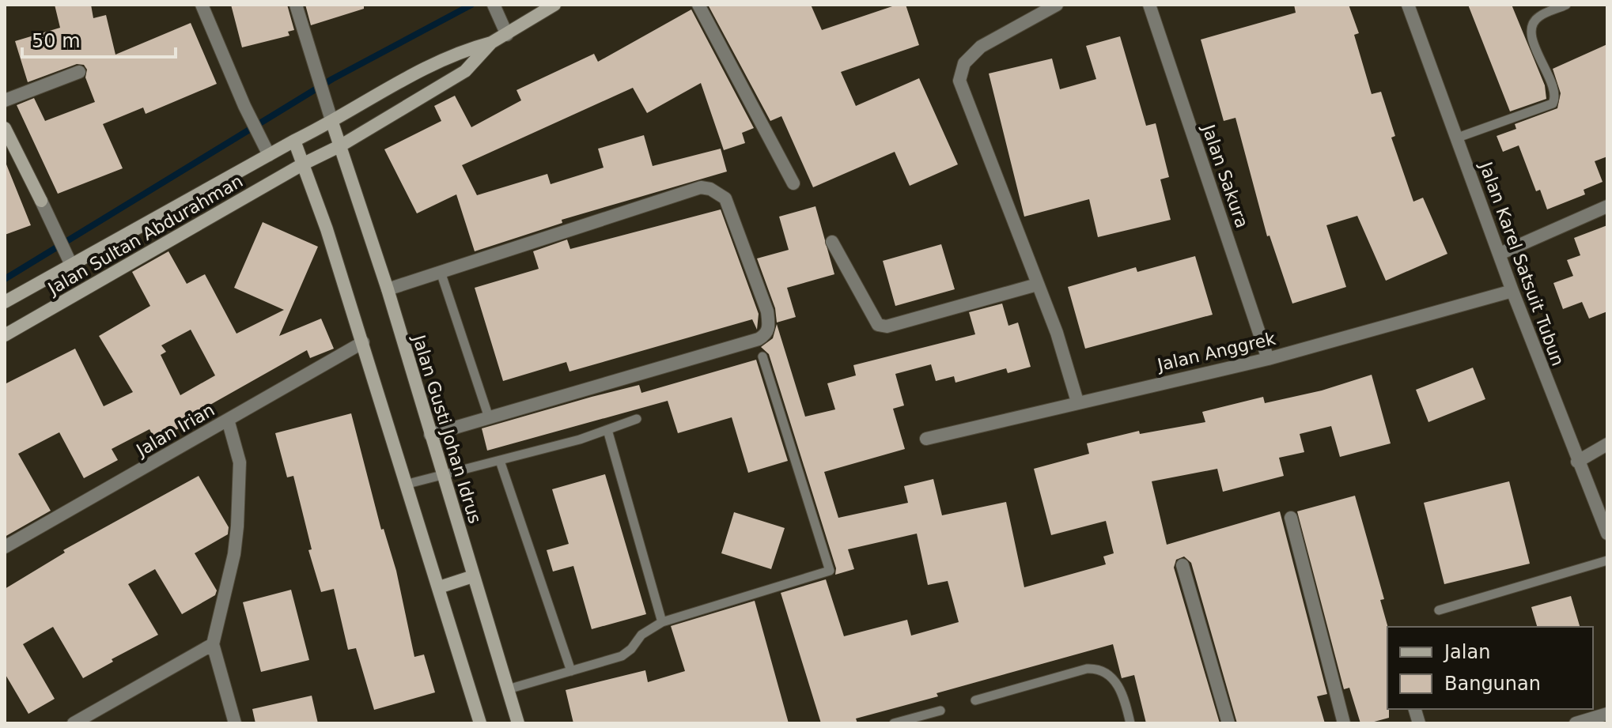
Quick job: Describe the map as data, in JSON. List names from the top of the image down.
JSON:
{
  "streets": {
    "street": [
      "Jalan Sakura",
      "Jalan Sultan Abdurahman",
      "Jalan Karel Satsuit Tubun",
      "Jalan Anggrek",
      "Jalan Gusti Johan Idrus",
      "Jalan Irian"
    ]
  },
  "crossings": [
    ["Jalan Sakura", "Jalan Anggrek"],
    ["Jalan Sultan Abdurahman", "Jalan Gusti Johan Idrus"],
    ["Jalan Karel Satsuit Tubun", "Jalan Anggrek"]
  ],
  "legend": ["Jalan", "Bangunan"],
  "scale_bar": "50 m"
}
